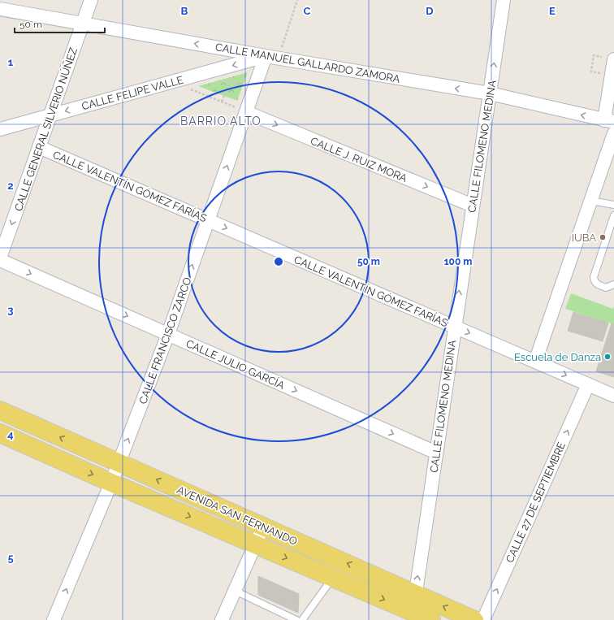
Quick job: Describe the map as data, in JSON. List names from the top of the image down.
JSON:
{
  "streets": {
    "main road": ["AVENIDA SAN FERNANDO"],
    "street": [
      "CALLE MANUEL GALLARDO ZAMORA",
      "CALLE FELIPE VALLE",
      "CALLE GENERAL SILVERIO NÚÑEZ",
      "CALLE FILOMENO MEDINA",
      "CALLE J. RUIZ MORA",
      "CALLE VALENTÍN GÓMEZ FARÍAS",
      "CALLE FRANCISCO ZARCO",
      "CALLE JULIO GARCÍA",
      "CALLE 27 DE SEPTIEMBRE"
    ]
  },
  "crossings": [
    ["CALLE MANUEL GALLARDO ZAMORA", "CALLE FELIPE VALLE"],
    ["CALLE MANUEL GALLARDO ZAMORA", "CALLE GENERAL SILVERIO NÚÑEZ"],
    ["CALLE MANUEL GALLARDO ZAMORA", "CALLE FILOMENO MEDINA"],
    ["CALLE MANUEL GALLARDO ZAMORA", "CALLE FRANCISCO ZARCO"],
    ["CALLE FELIPE VALLE", "CALLE GENERAL SILVERIO NÚÑEZ"],
    ["CALLE FELIPE VALLE", "CALLE FRANCISCO ZARCO"],
    ["CALLE GENERAL SILVERIO NÚÑEZ", "CALLE VALENTÍN GÓMEZ FARÍAS"],
    ["CALLE GENERAL SILVERIO NÚÑEZ", "CALLE JULIO GARCÍA"],
    ["CALLE FILOMENO MEDINA", "CALLE J. RUIZ MORA"],
    ["CALLE FILOMENO MEDINA", "CALLE VALENTÍN GÓMEZ FARÍAS"],
    ["CALLE FILOMENO MEDINA", "CALLE JULIO GARCÍA"],
    ["CALLE FILOMENO MEDINA", "AVENIDA SAN FERNANDO"],
    ["CALLE J. RUIZ MORA", "CALLE FRANCISCO ZARCO"],
    ["CALLE VALENTÍN GÓMEZ FARÍAS", "CALLE FRANCISCO ZARCO"],
    ["CALLE VALENTÍN GÓMEZ FARÍAS", "CALLE 27 DE SEPTIEMBRE"],
    ["CALLE FRANCISCO ZARCO", "CALLE JULIO GARCÍA"],
    ["CALLE FRANCISCO ZARCO", "AVENIDA SAN FERNANDO"]
  ],
  "one_way": [
    "CALLE MANUEL GALLARDO ZAMORA",
    "CALLE FELIPE VALLE",
    "CALLE GENERAL SILVERIO NÚÑEZ",
    "CALLE J. RUIZ MORA",
    "CALLE VALENTÍN GÓMEZ FARÍAS",
    "CALLE FRANCISCO ZARCO",
    "CALLE JULIO GARCÍA",
    "CALLE 27 DE SEPTIEMBRE"
  ],
  "districts": ["BARRIO ALTO"],
  "places": ["IUBA", "Escuela de Danza"],
  "scale_bar": "50 m",
  "grid": {
    "columns": [
      "B",
      "C",
      "D",
      "E"
    ],
    "rows": [
      "1",
      "2",
      "3",
      "4",
      "5"
    ]
  },
  "rings": ["50 m", "100 m"]
}
